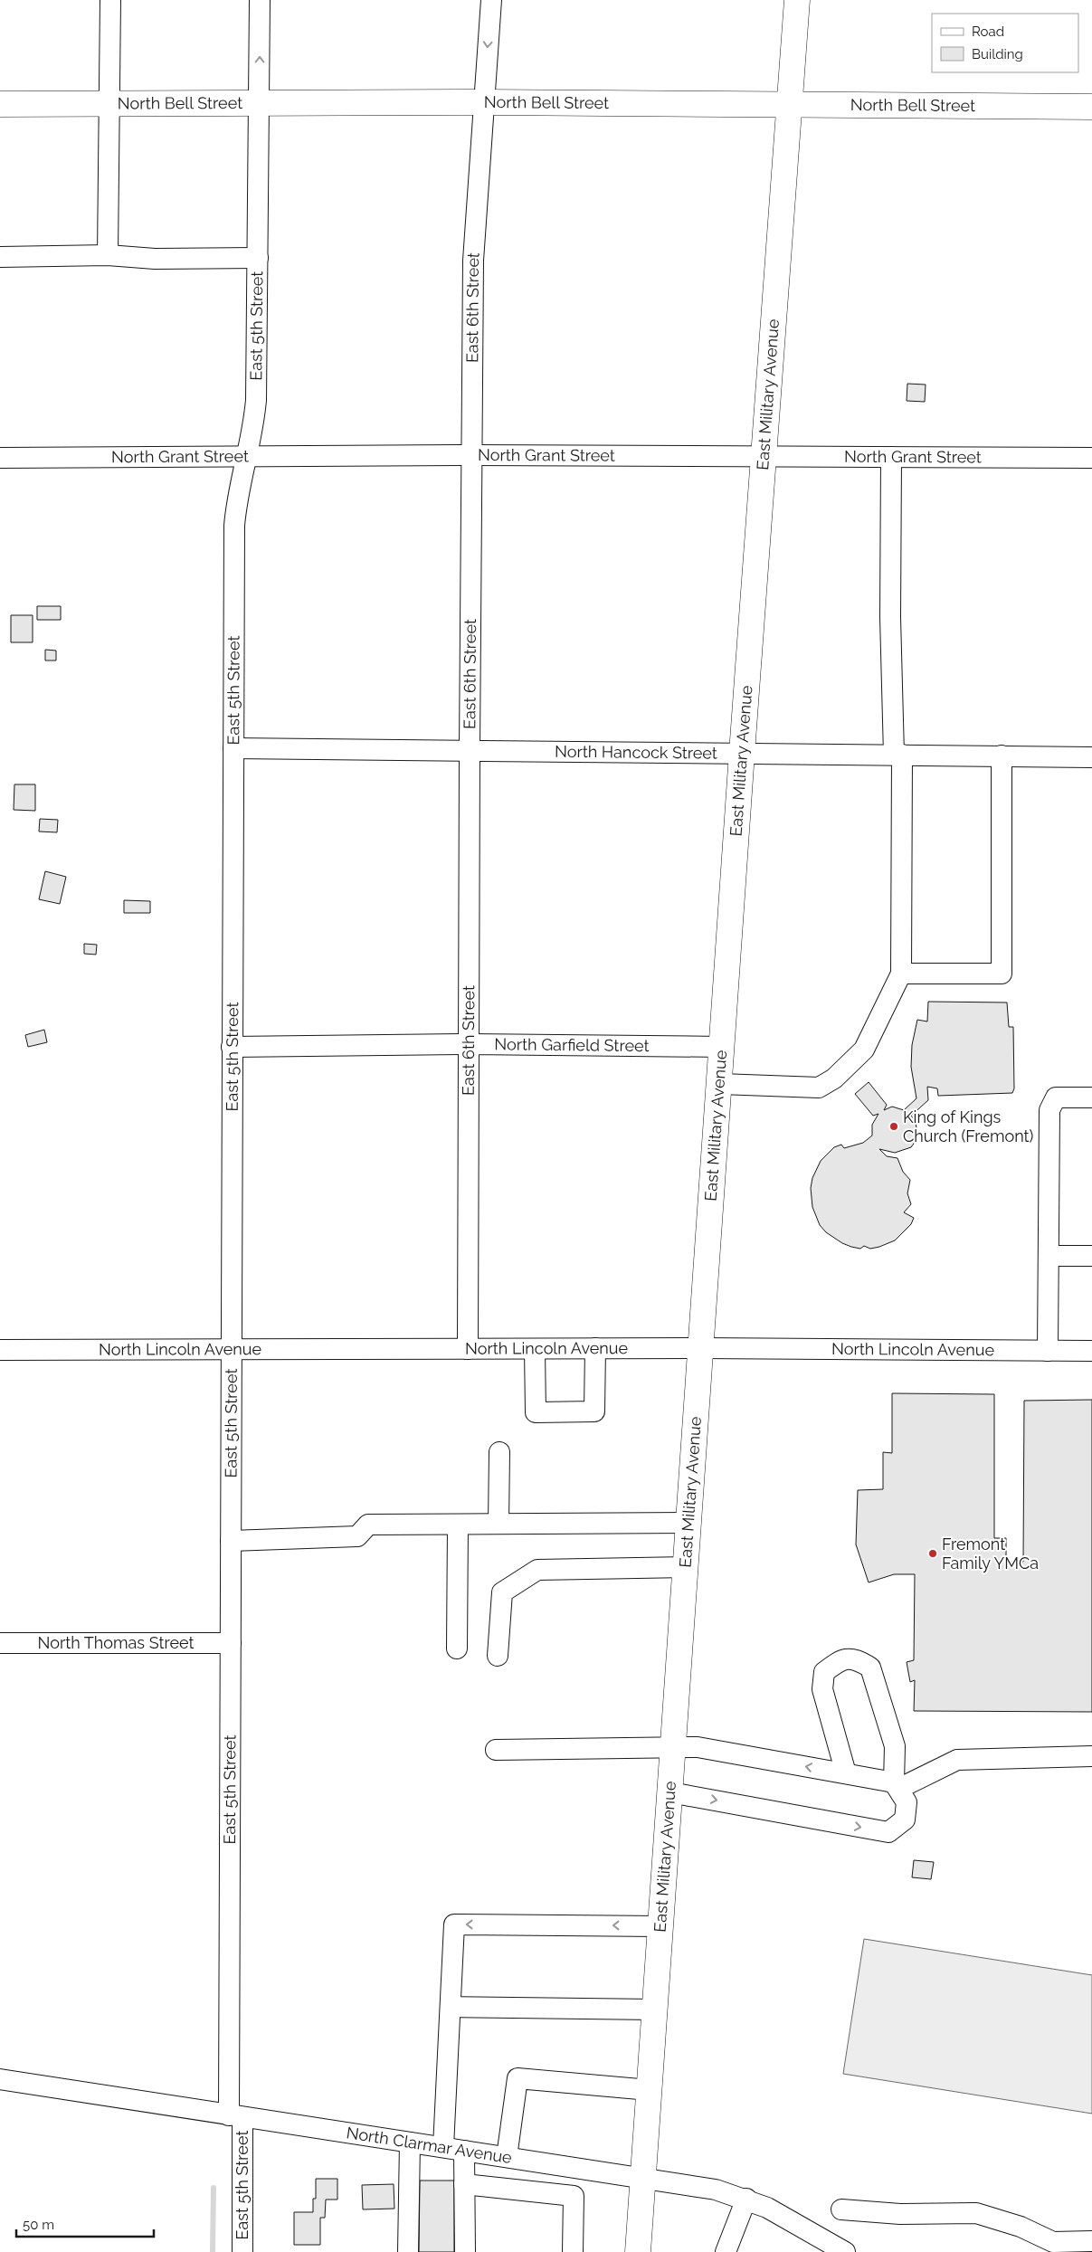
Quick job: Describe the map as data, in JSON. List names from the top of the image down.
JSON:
{
  "streets": {
    "main road": ["North Bell Street", "East Military Avenue"],
    "street": [
      "East 6th Street",
      "East 5th Street",
      "North Grant Street",
      "North Hancock Street",
      "North Garfield Street",
      "North Lincoln Avenue",
      "North Thomas Street",
      "North Clarmar Avenue"
    ]
  },
  "crossings": [
    ["North Bell Street", "East 6th Street"],
    ["North Bell Street", "East 5th Street"],
    ["North Bell Street", "East Military Avenue"],
    ["East 6th Street", "North Grant Street"],
    ["East 6th Street", "North Hancock Street"],
    ["East 6th Street", "North Garfield Street"],
    ["East 6th Street", "North Lincoln Avenue"],
    ["East 5th Street", "North Grant Street"],
    ["East 5th Street", "North Hancock Street"],
    ["East 5th Street", "North Garfield Street"],
    ["East 5th Street", "North Lincoln Avenue"],
    ["East 5th Street", "North Thomas Street"],
    ["East 5th Street", "North Clarmar Avenue"],
    ["East Military Avenue", "North Grant Street"],
    ["East Military Avenue", "North Hancock Street"],
    ["East Military Avenue", "North Garfield Street"],
    ["East Military Avenue", "North Lincoln Avenue"],
    ["East Military Avenue", "North Clarmar Avenue"]
  ],
  "places": ["King of Kings Church (Fremont)", "Fremont Family YMCa"],
  "legend": ["Road", "Building"],
  "scale_bar": "50 m"
}
